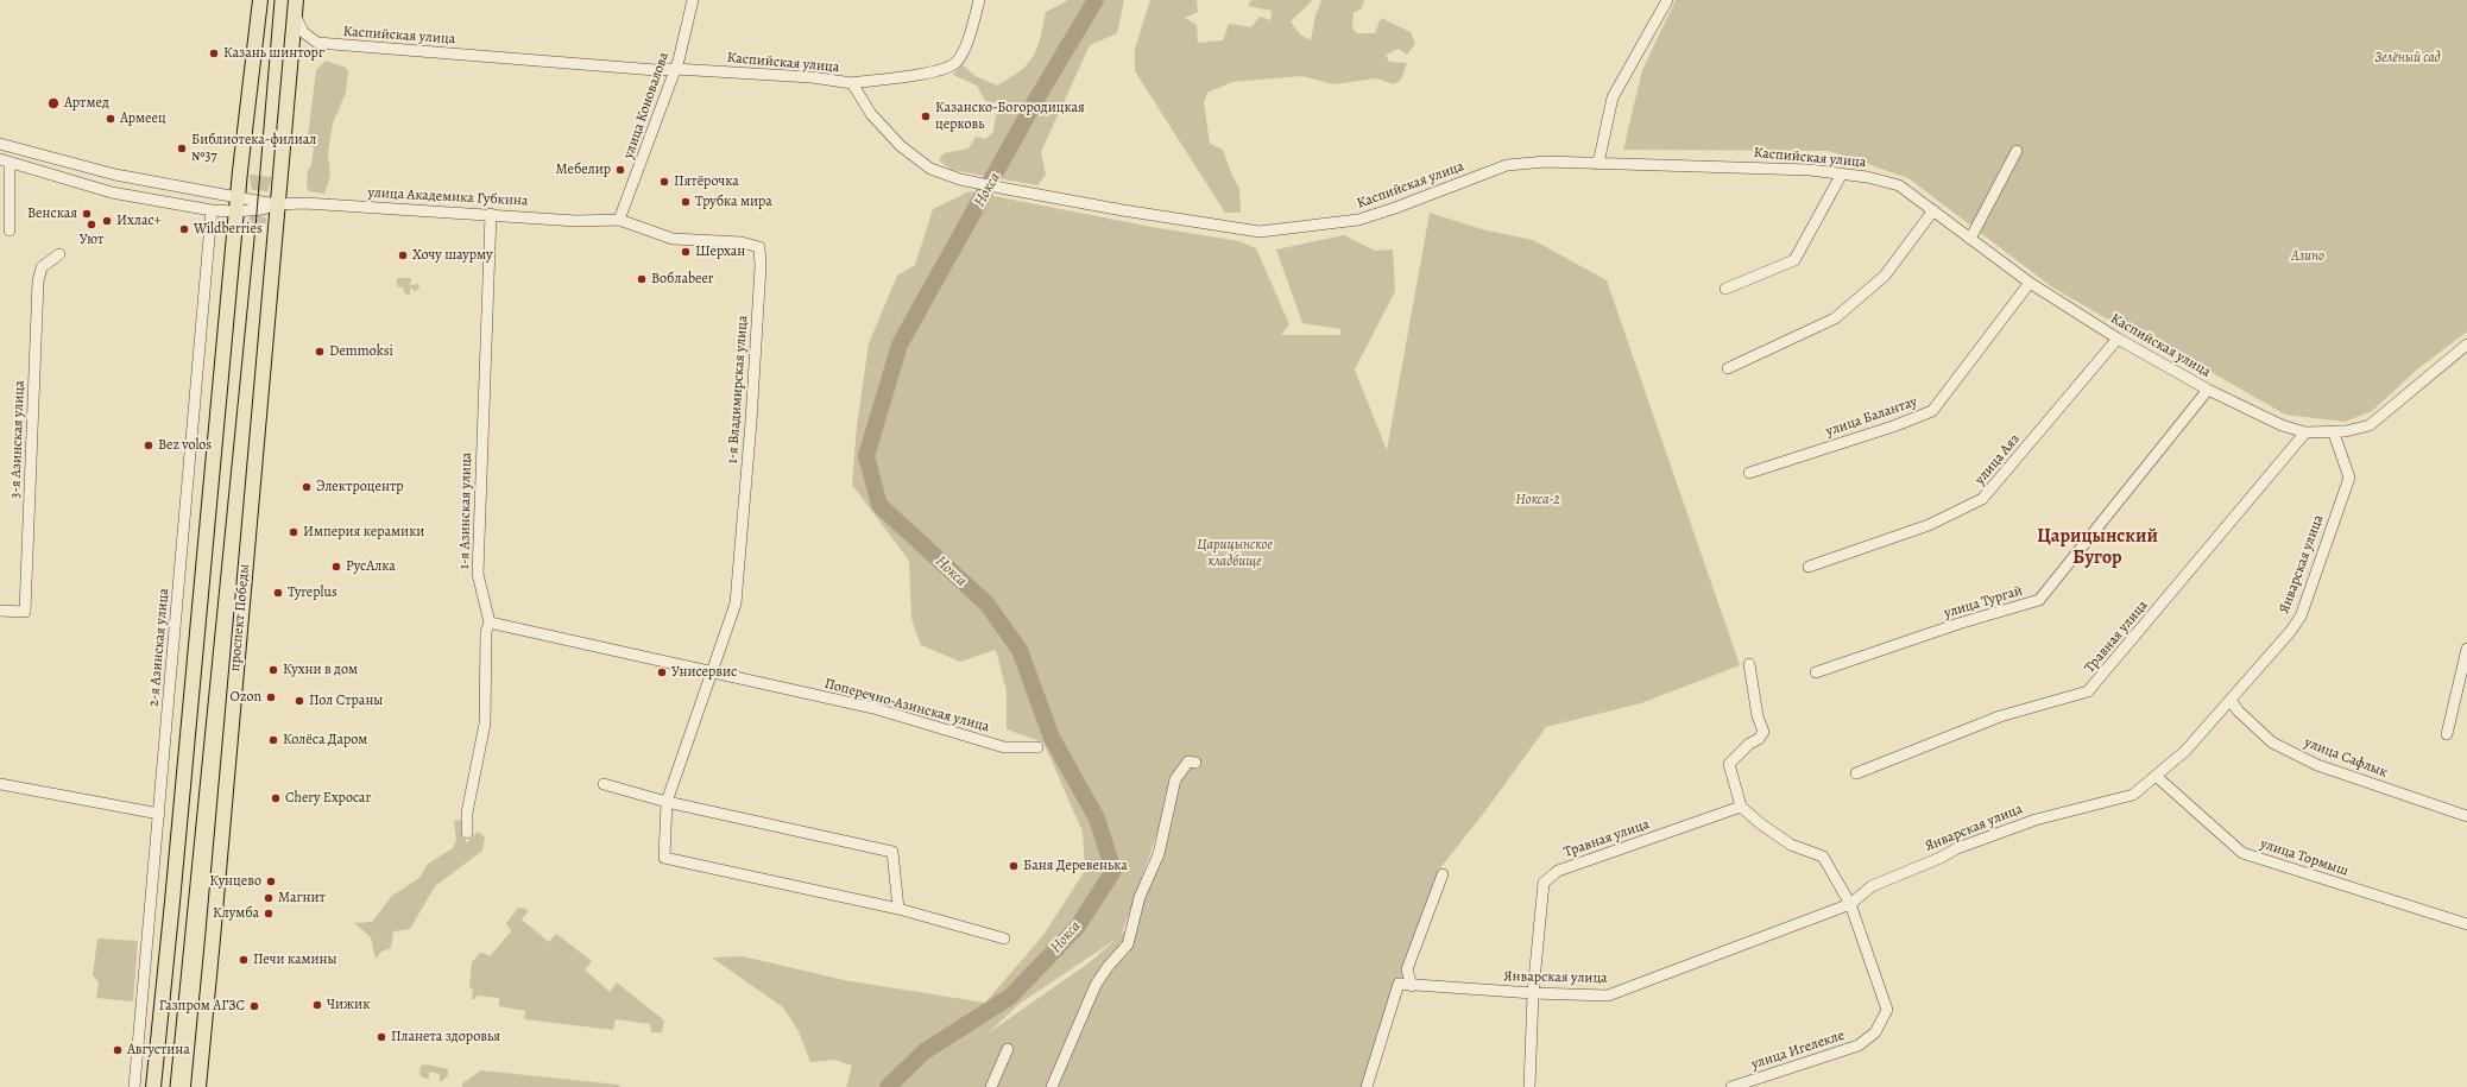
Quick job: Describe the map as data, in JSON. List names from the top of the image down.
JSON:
{
  "streets": {
    "main road": ["проспект Победы"],
    "street": [
      "Каспийская улица",
      "улица Коновалова",
      "улица Академика Губкина",
      "1-я Владимирская улица",
      "улица Балантау",
      "3-я Азинская улица",
      "улица Аяз",
      "1-я Азинская улица",
      "Январская улица",
      "улица Тургай",
      "Травная улица",
      "2-я Азинская улица",
      "Поперечно-Азинская улица",
      "улица Сафлык",
      "улица Тормыш",
      "улица Игелекле"
    ]
  },
  "crossings": [
    ["Каспийская улица", "улица Коновалова"],
    ["Каспийская улица", "улица Балантау"],
    ["Каспийская улица", "улица Аяз"],
    ["Каспийская улица", "Январская улица"],
    ["Каспийская улица", "улица Тургай"],
    ["Каспийская улица", "проспект Победы"],
    ["Каспийская улица", "Травная улица"],
    ["улица Коновалова", "улица Академика Губкина"],
    ["улица Коновалова", "1-я Владимирская улица"],
    ["улица Академика Губкина", "1-я Владимирская улица"],
    ["улица Академика Губкина", "1-я Азинская улица"],
    ["улица Академика Губкина", "проспект Победы"],
    ["улица Академика Губкина", "2-я Азинская улица"],
    ["1-я Владимирская улица", "Поперечно-Азинская улица"],
    ["1-я Азинская улица", "Поперечно-Азинская улица"],
    ["Январская улица", "Травная улица"],
    ["Январская улица", "улица Сафлык"],
    ["Январская улица", "улица Тормыш"],
    ["Январская улица", "улица Игелекле"],
    ["Травная улица", "улица Игелекле"]
  ],
  "districts": ["Царицынский Бугор"],
  "water": ["Нокса"],
  "parks": [
    "Зелёный сад",
    "Азино",
    "Нокса-2",
    "Царицынское кладбище"
  ],
  "places": [
    "Казань шинторг",
    "Артмед",
    "Казанско-Богородицкая церковь",
    "Армеец",
    "Библиотека-филиал №37",
    "Мебелир",
    "Пятёрочка",
    "Трубка мира",
    "Венская",
    "Ихлас+",
    "Уют",
    "Wildberries",
    "Шерхан",
    "Хочу шаурму",
    "Воблаbeer",
    "Demmoksi",
    "Bez volos",
    "Электроцентр",
    "Империя керамики",
    "РусАлка",
    "Tyreplus",
    "Кухни в дом",
    "Унисервис",
    "Ozon",
    "Пол Страны",
    "Колёса Даром",
    "Chery Expocar",
    "Баня Деревенька",
    "Кунцево",
    "Магнит",
    "Клумба",
    "Печи камины",
    "Чижик",
    "Газпром АГЗС",
    "Планета здоровья",
    "Августина"
  ]
}
